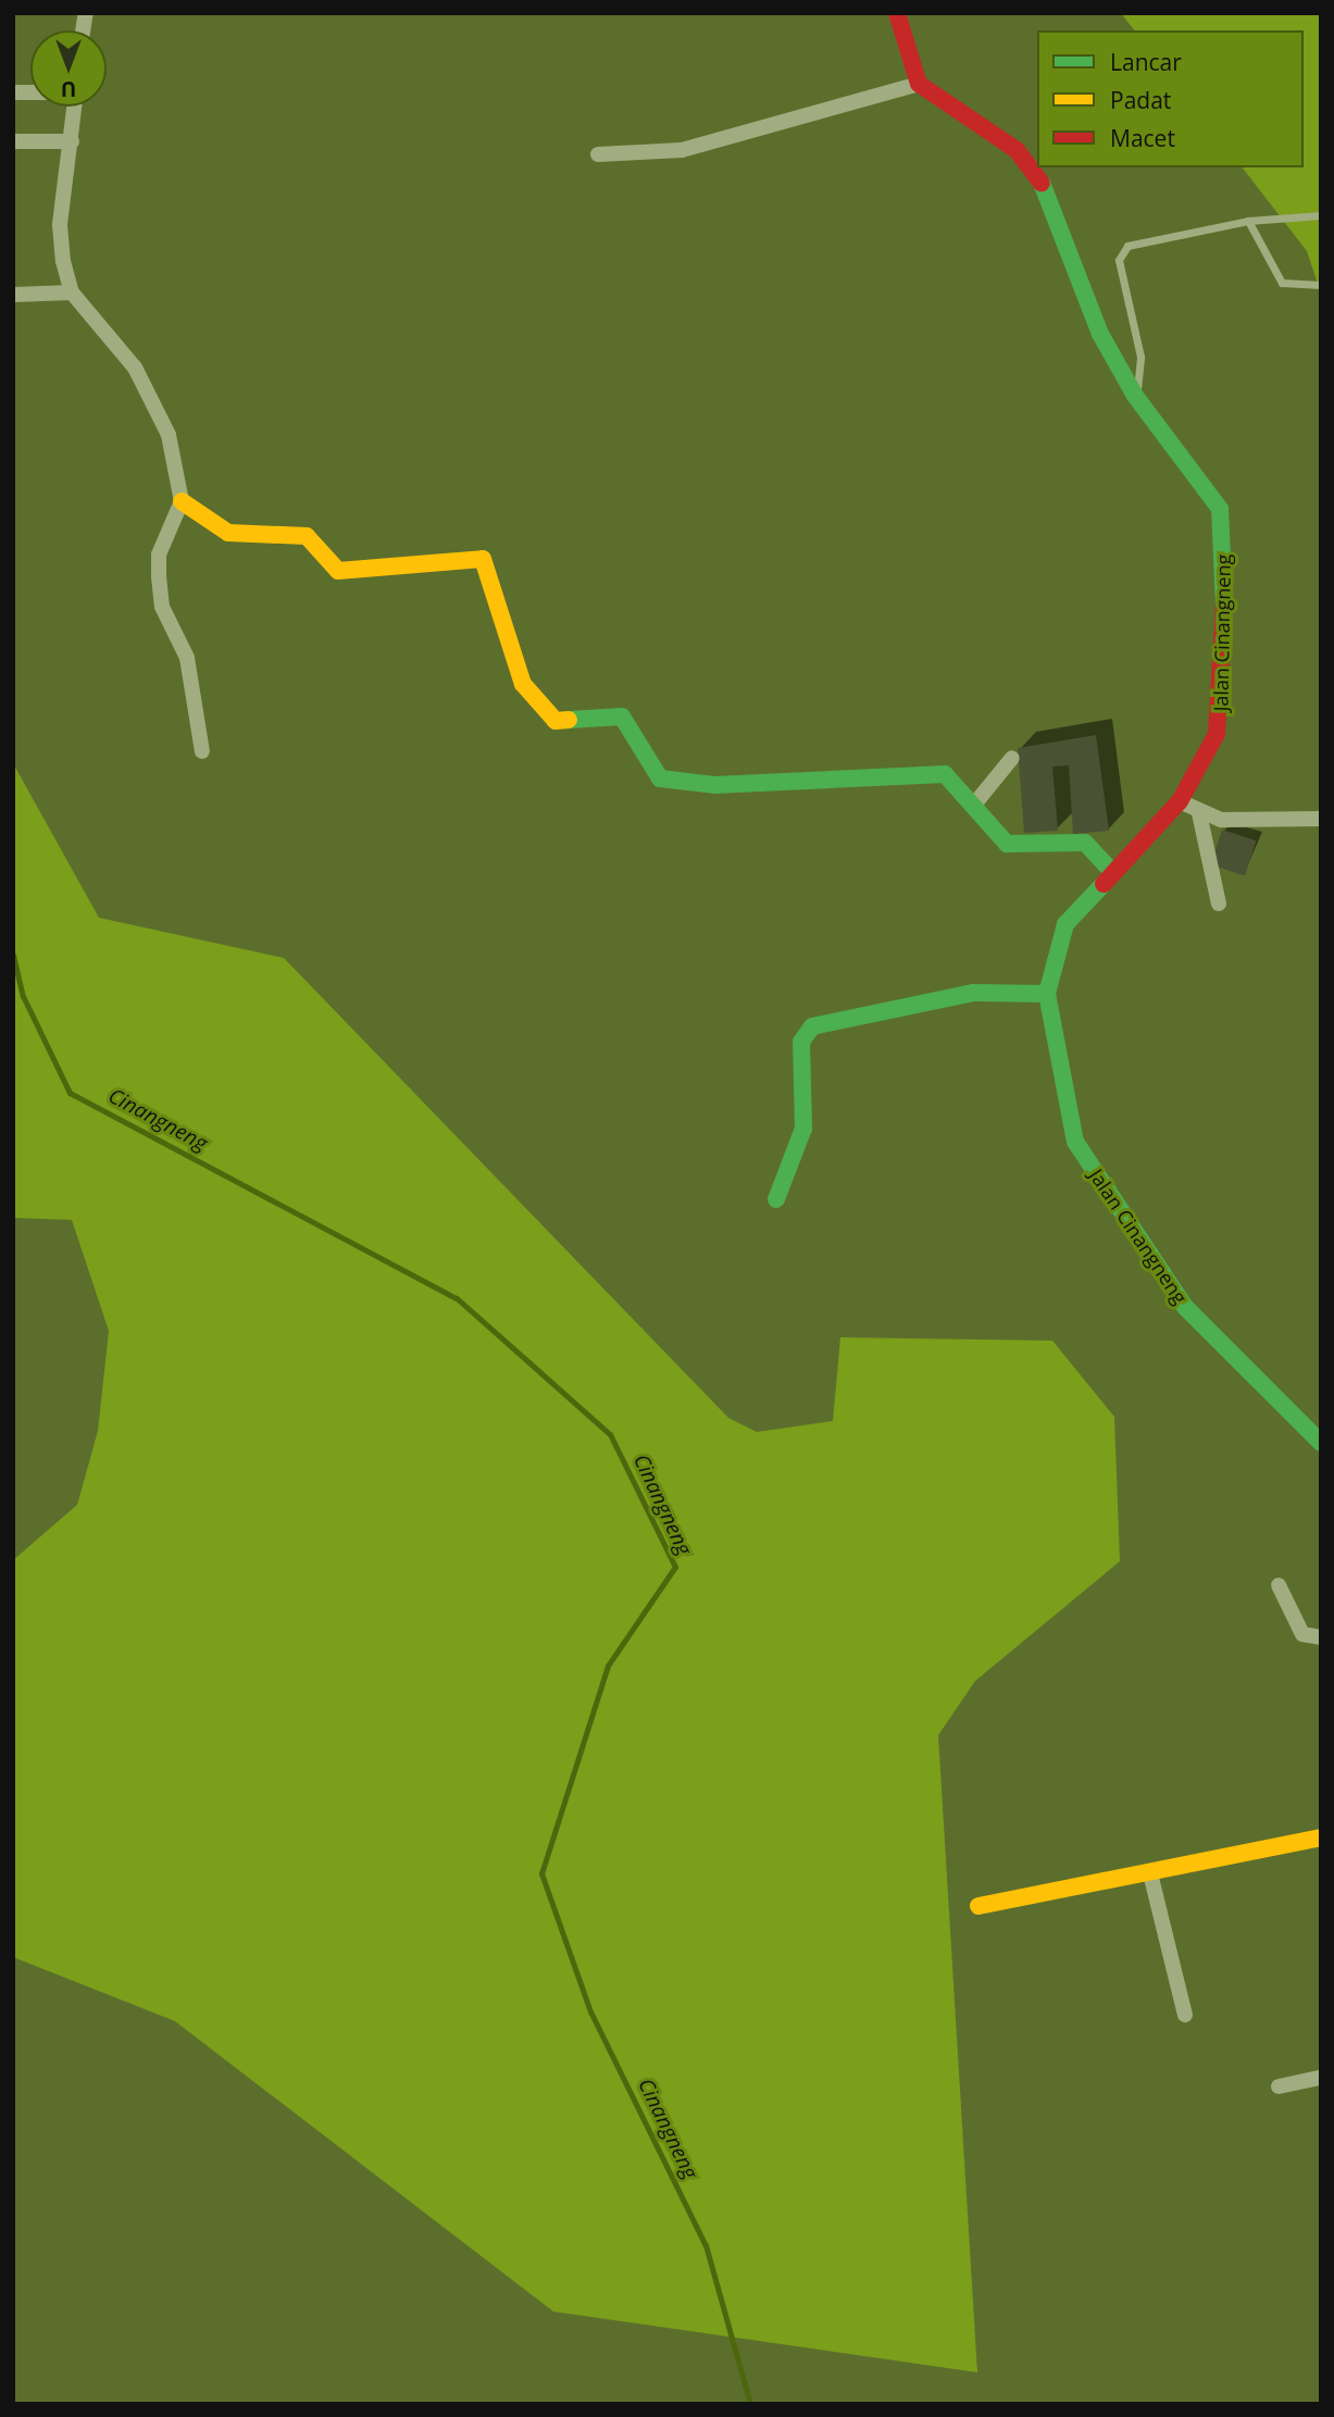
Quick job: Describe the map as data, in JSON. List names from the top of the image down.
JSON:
{
  "streets": {
    "street": ["Jalan Cinangneng"]
  },
  "water": ["Cinangneng"],
  "legend": ["Lancar", "Padat", "Macet"],
  "north": "bottom"
}
